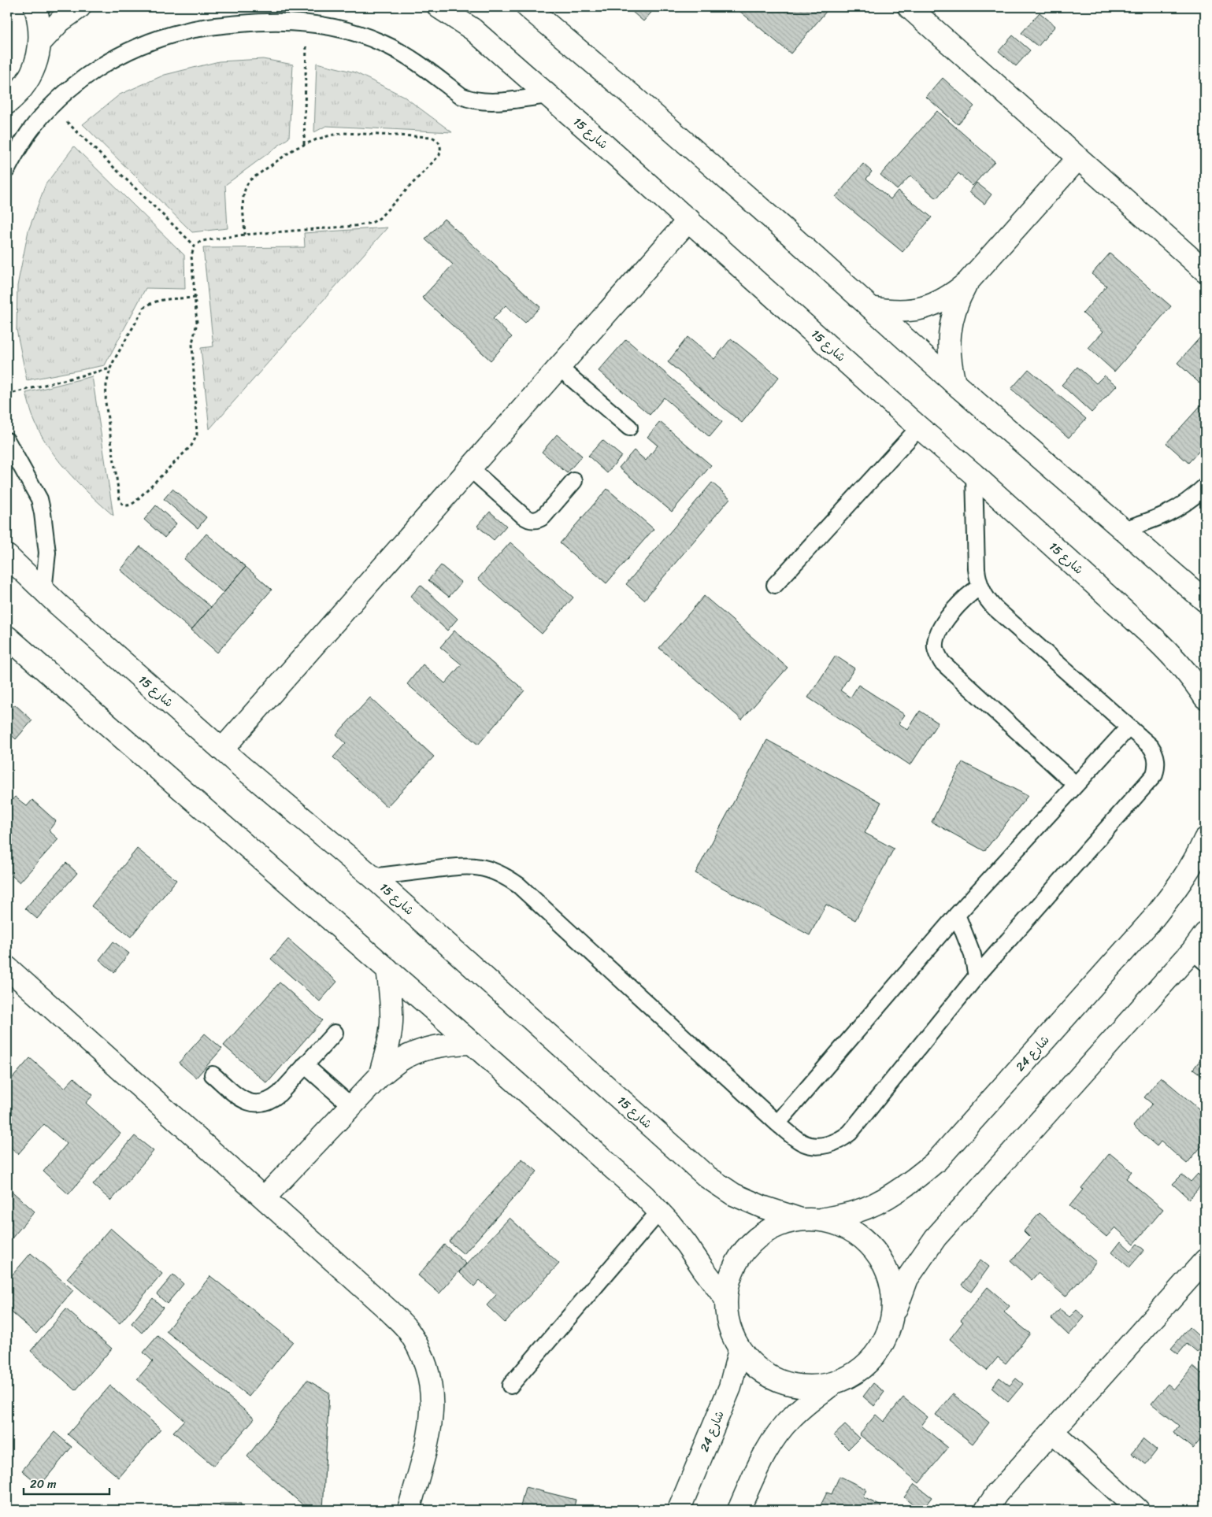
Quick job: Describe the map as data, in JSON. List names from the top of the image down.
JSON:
{
  "streets": {
    "street": ["شارع 15", "شارع 24"]
  },
  "crossings": [
    ["شارع 15", "شارع 24"]
  ],
  "scale_bar": "20 m"
}
